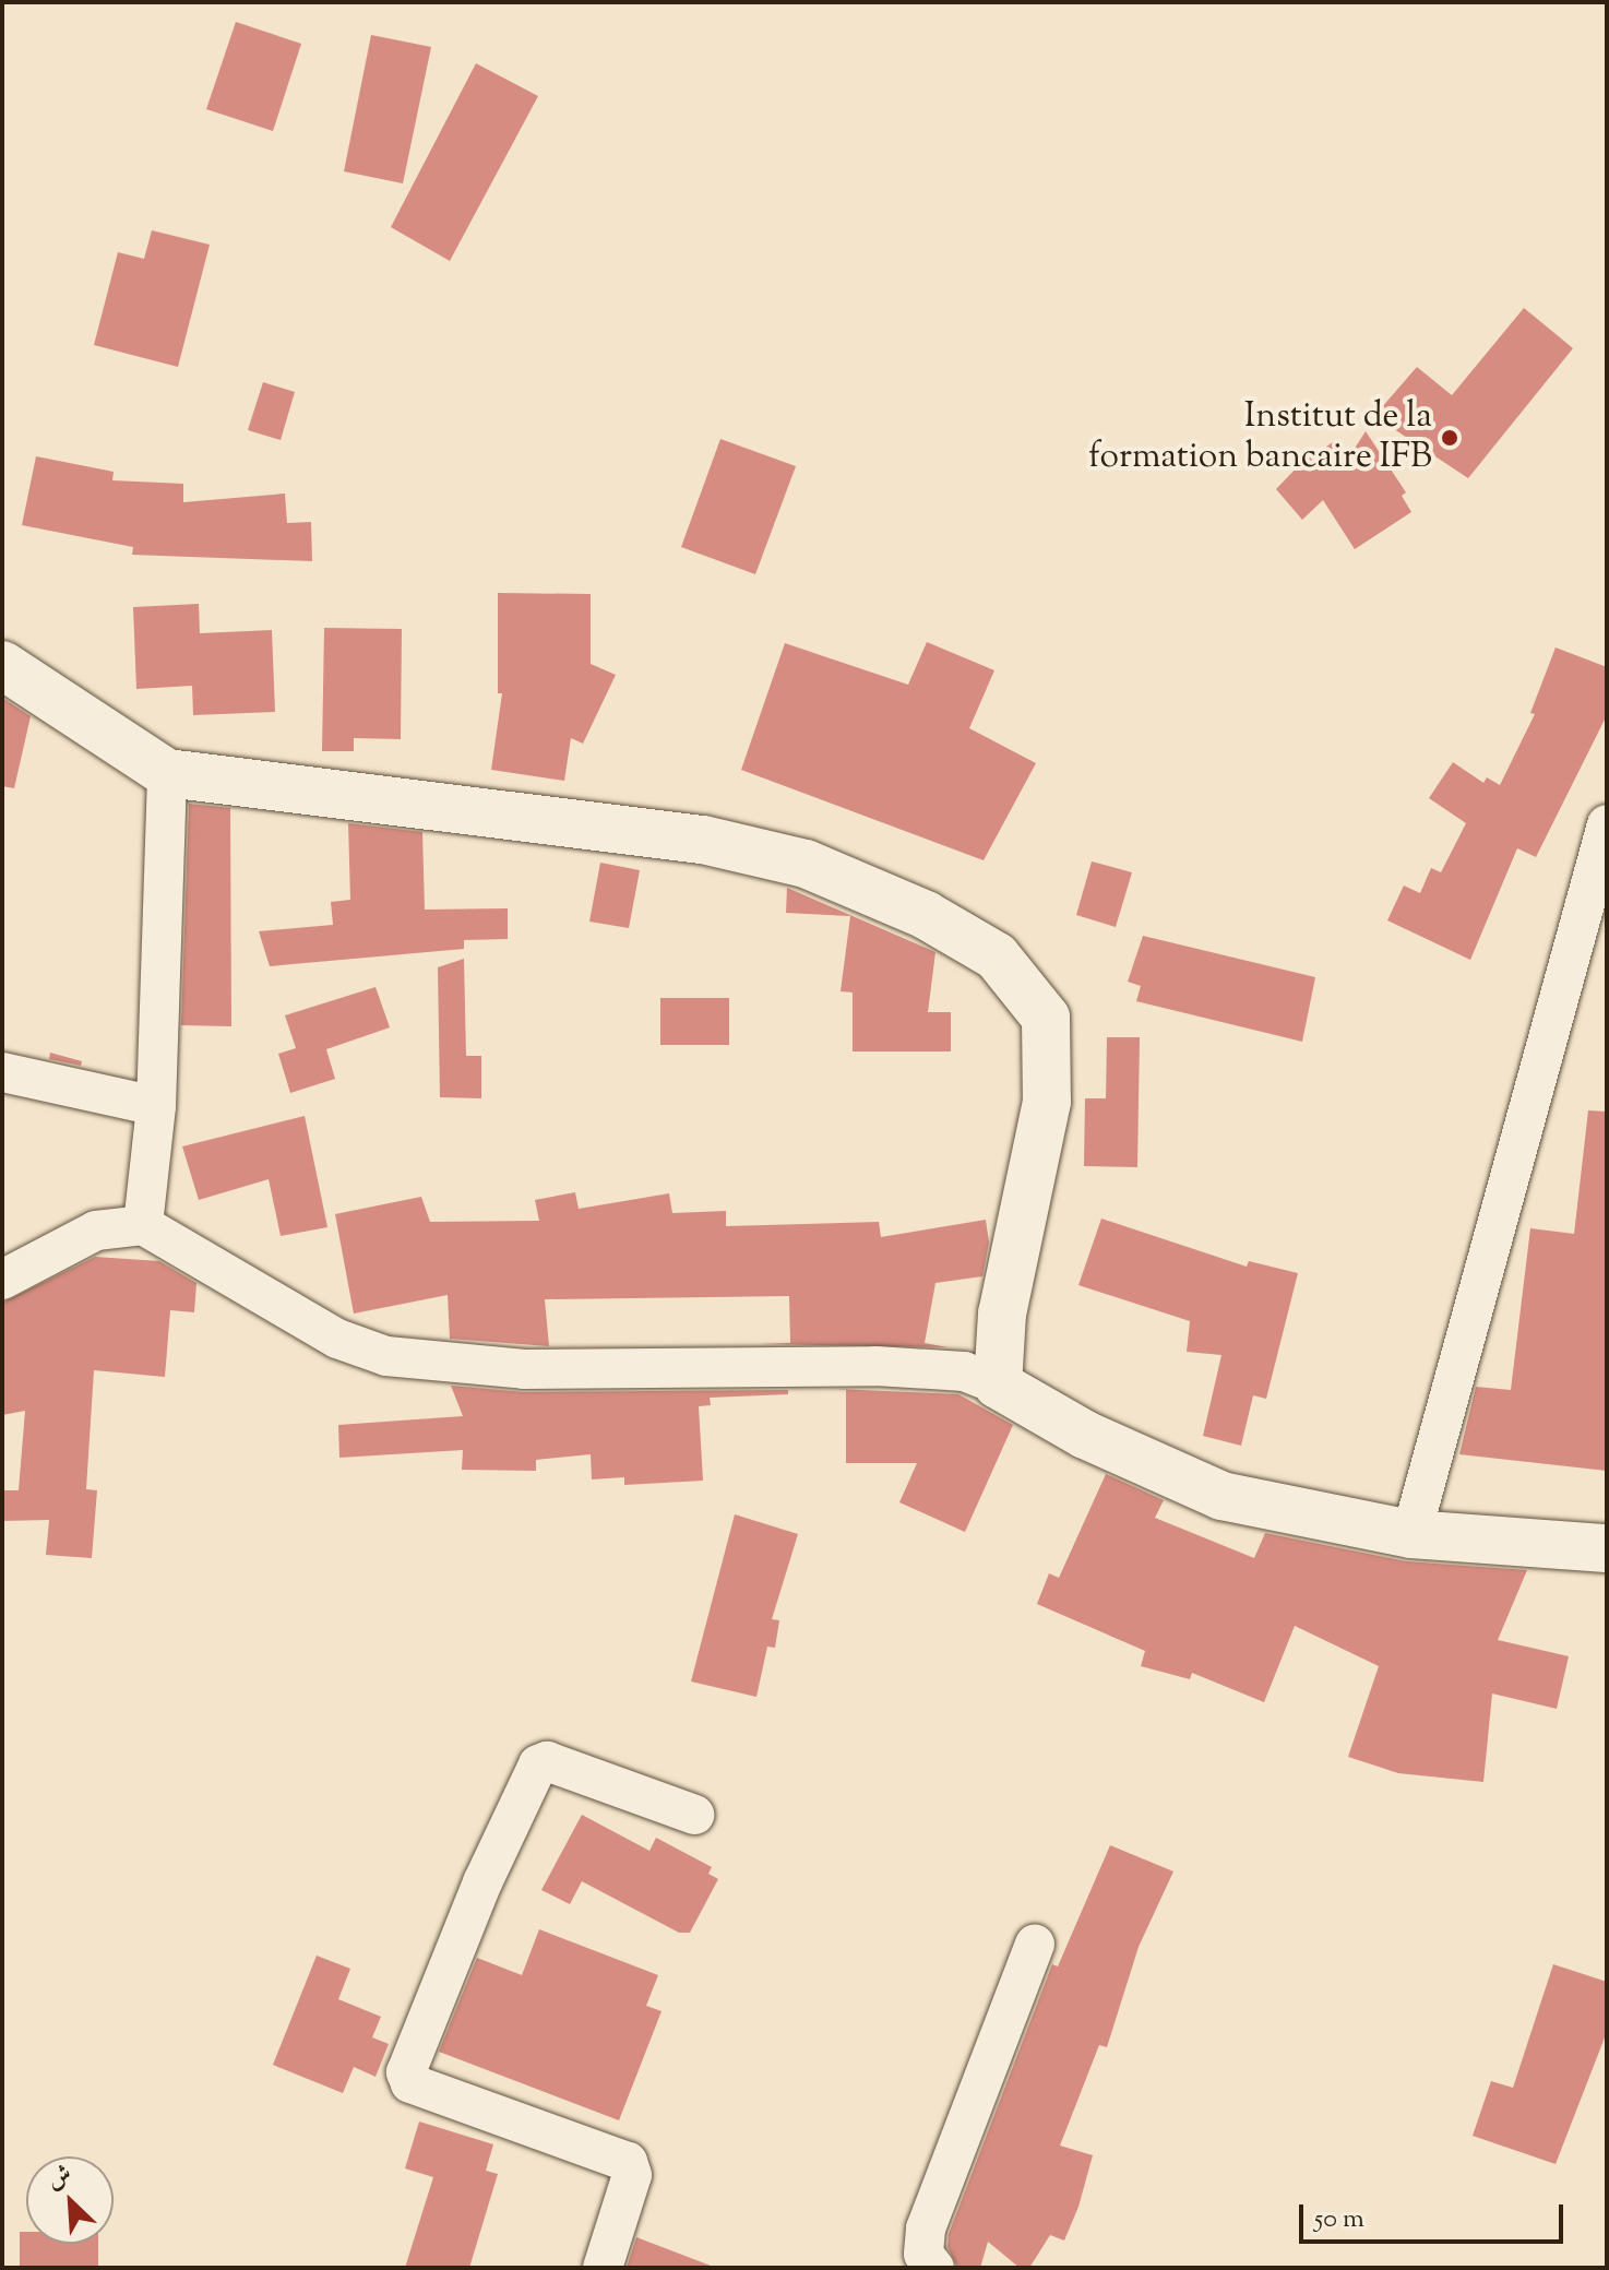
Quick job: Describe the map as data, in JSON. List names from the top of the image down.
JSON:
{
  "places": ["Institut de la formation bancaire IFB"],
  "scale_bar": "50 m",
  "north": "top left"
}
